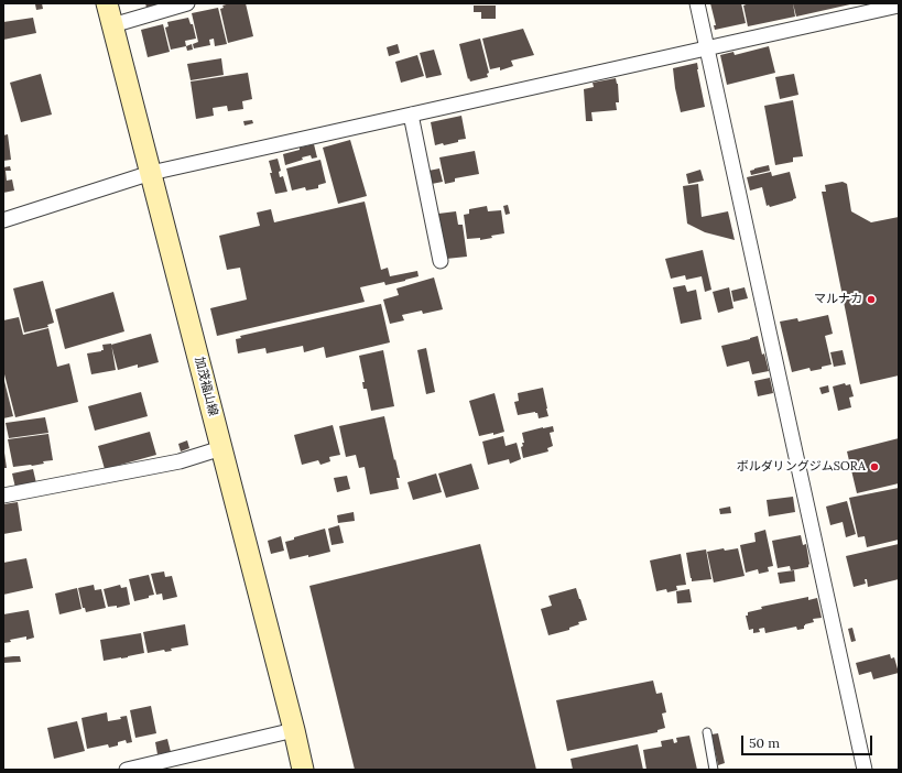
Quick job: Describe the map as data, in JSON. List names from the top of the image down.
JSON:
{
  "streets": {
    "main road": ["加茂福山線"]
  },
  "places": ["マルナカ", "ボルダリングジムSORA"],
  "scale_bar": "50 m"
}
